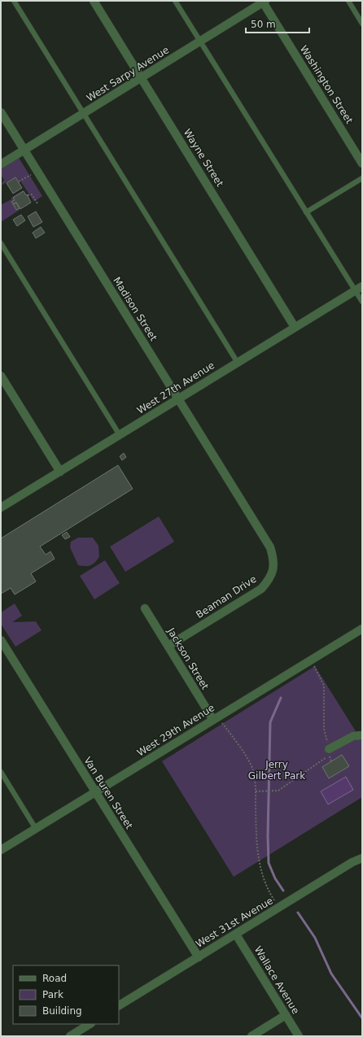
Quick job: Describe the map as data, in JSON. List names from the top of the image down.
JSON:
{
  "streets": {
    "street": [
      "West Sarpy Avenue",
      "Washington Street",
      "Wayne Street",
      "Madison Street",
      "West 27th Avenue",
      "Beaman Drive",
      "Jackson Street",
      "West 29th Avenue",
      "Van Buren Street",
      "West 31st Avenue",
      "Wallace Avenue"
    ]
  },
  "crossings": [
    ["West Sarpy Avenue", "Washington Street"],
    ["West Sarpy Avenue", "Wayne Street"],
    ["West Sarpy Avenue", "Madison Street"],
    ["Wayne Street", "West 27th Avenue"],
    ["Madison Street", "West 27th Avenue"],
    ["Madison Street", "Beaman Drive"],
    ["Beaman Drive", "Jackson Street"],
    ["Jackson Street", "West 29th Avenue"],
    ["West 29th Avenue", "Van Buren Street"],
    ["Van Buren Street", "West 31st Avenue"],
    ["West 31st Avenue", "Wallace Avenue"]
  ],
  "parks": ["Jerry Gilbert Park"],
  "legend": ["Road", "Park", "Building"],
  "scale_bar": "50 m"
}
